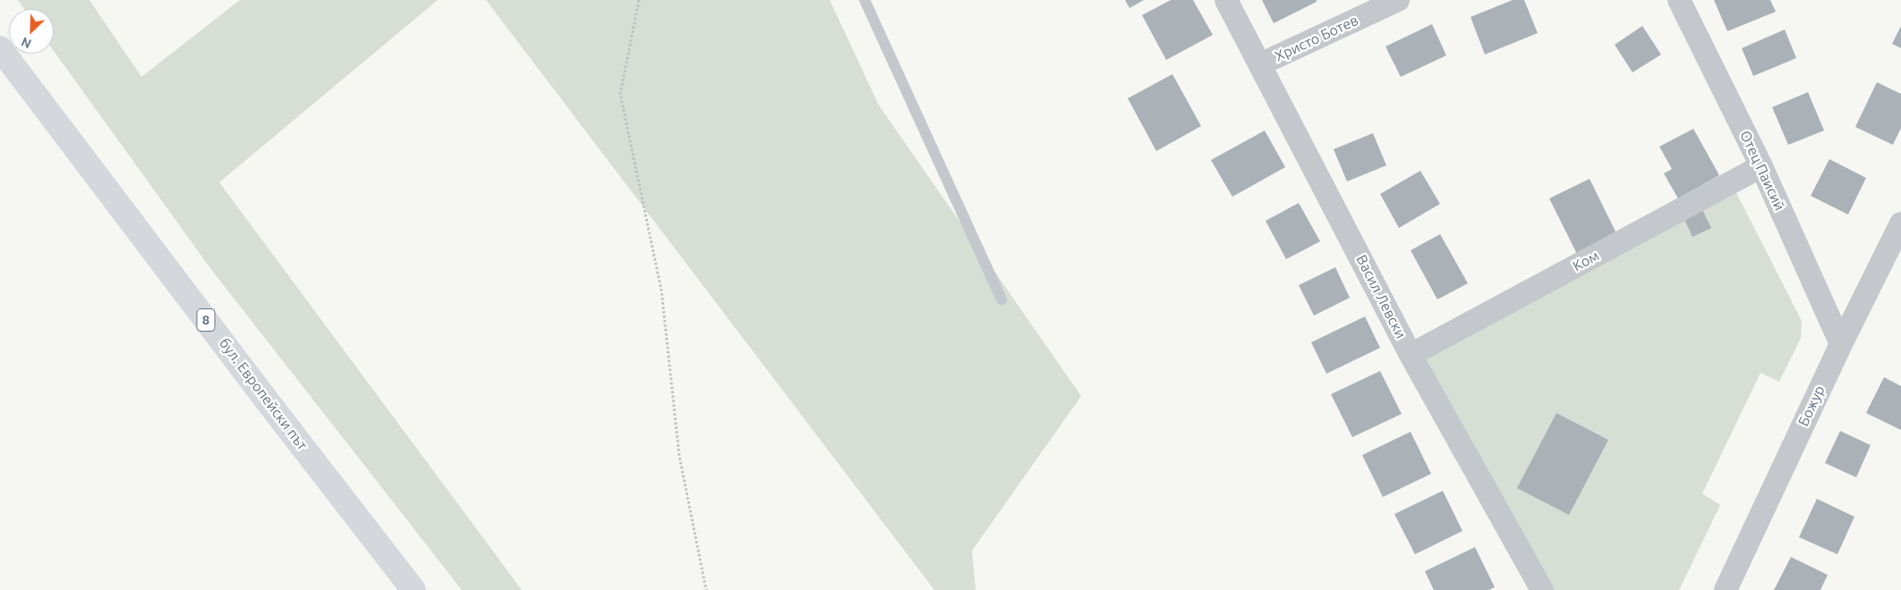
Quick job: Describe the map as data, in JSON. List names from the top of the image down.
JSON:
{
  "streets": {
    "main road": ["8", "бул. Европейски път"],
    "street": [
      "Христо Ботев",
      "Отец Паисий",
      "Ком",
      "Васил Левски",
      "Божур"
    ]
  },
  "crossings": [
    ["Христо Ботев", "Васил Левски"],
    ["Отец Паисий", "Ком"],
    ["Отец Паисий", "Божур"],
    ["Ком", "Васил Левски"]
  ],
  "north": "bottom left"
}
